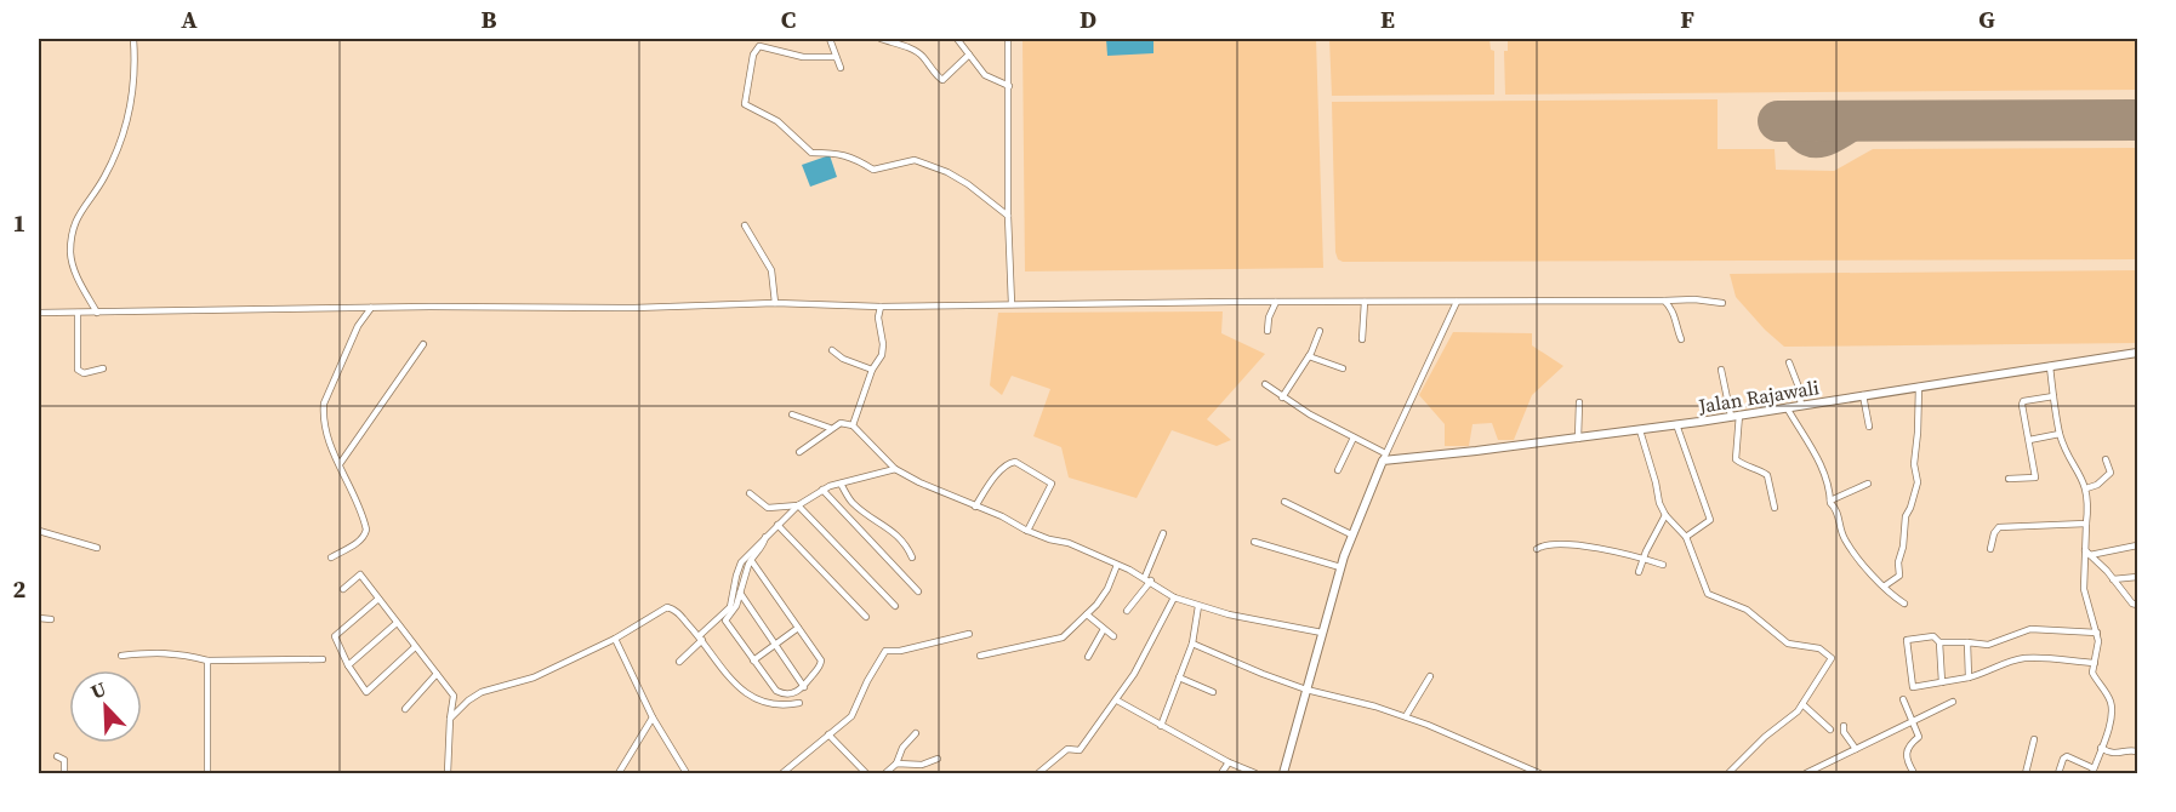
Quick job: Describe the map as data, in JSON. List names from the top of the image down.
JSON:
{
  "streets": {
    "street": ["Jalan Rajawali"]
  },
  "north": "top left",
  "grid": {
    "columns": [
      "A",
      "B",
      "C",
      "D",
      "E",
      "F",
      "G"
    ],
    "rows": ["1", "2"]
  }
}
